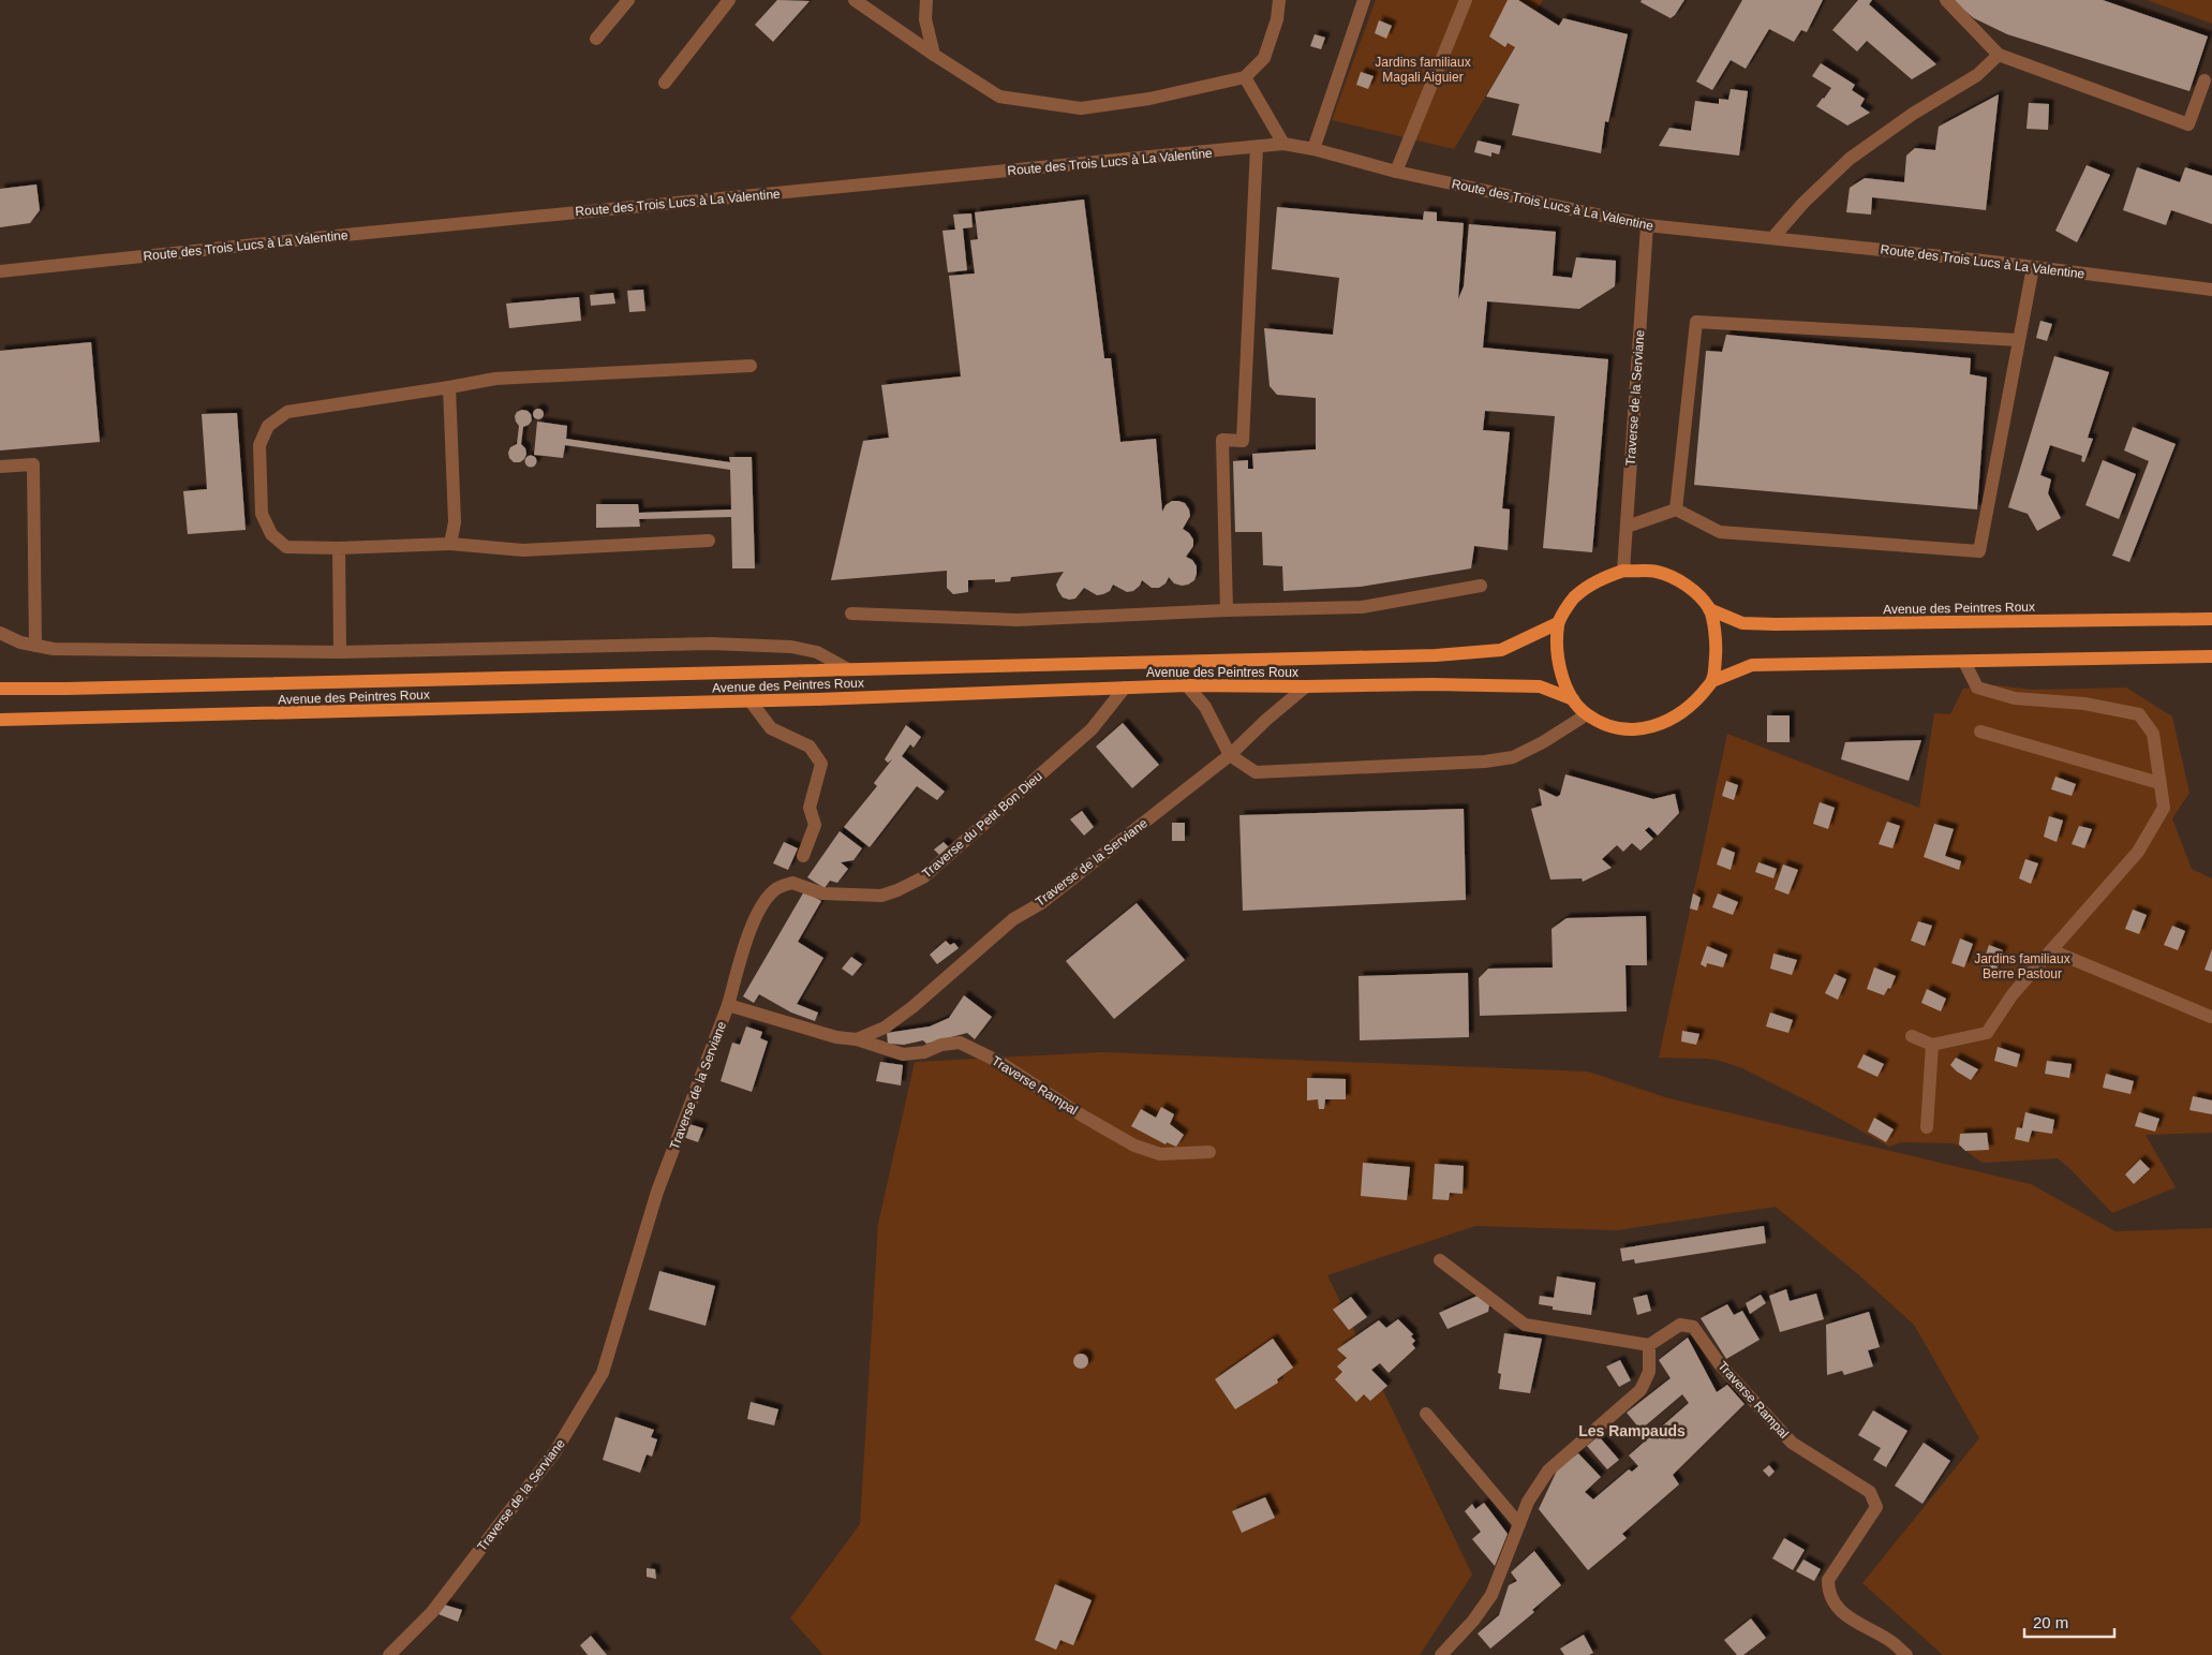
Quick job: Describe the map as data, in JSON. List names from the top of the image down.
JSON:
{
  "streets": {
    "main road": ["Avenue des Peintres Roux"],
    "street": [
      "Route des Trois Lucs à La Valentine",
      "Traverse de la Serviane",
      "Traverse du Petit Bon Dieu",
      "Traverse Rampal"
    ]
  },
  "crossings": [
    ["Route des Trois Lucs à La Valentine", "Traverse de la Serviane"],
    ["Traverse de la Serviane", "Avenue des Peintres Roux"],
    ["Traverse de la Serviane", "Traverse du Petit Bon Dieu"],
    ["Traverse de la Serviane", "Traverse Rampal"],
    ["Avenue des Peintres Roux", "Traverse du Petit Bon Dieu"]
  ],
  "districts": ["Les Rampauds"],
  "parks": ["Jardins familiaux Magali Aiguier", "Jardins familiaux Berre Pastour"],
  "scale_bar": "20 m"
}
